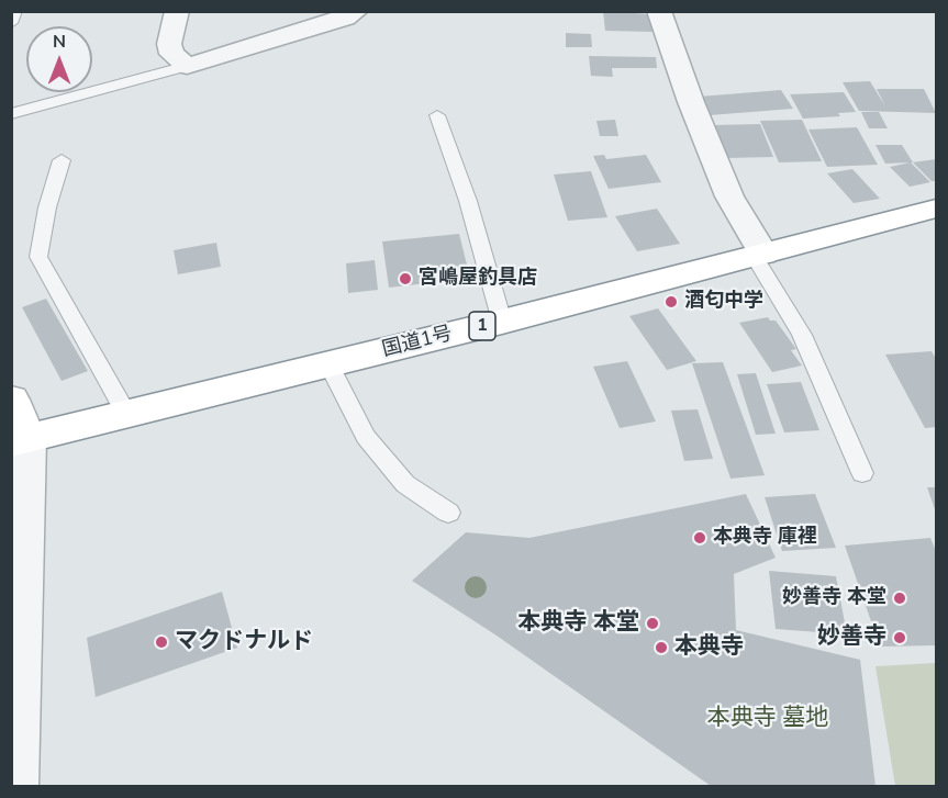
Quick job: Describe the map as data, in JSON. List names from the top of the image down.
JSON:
{
  "streets": {
    "main road": ["1", "国道1号"]
  },
  "parks": ["本典寺 墓地"],
  "places": [
    "宮嶋屋釣具店",
    "酒匂中学",
    "本典寺 庫裡",
    "妙善寺 本堂",
    "本典寺 本堂",
    "妙善寺",
    "マクドナルド",
    "本典寺"
  ],
  "north": "top"
}
